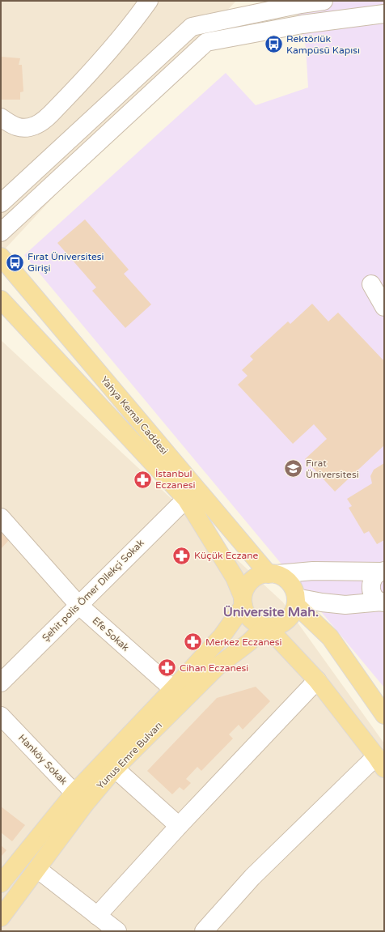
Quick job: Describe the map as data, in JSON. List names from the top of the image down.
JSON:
{
  "streets": {
    "main road": ["Yahya Kemal Caddesi", "Yunus Emre Bulvarı"],
    "street": ["Şehit polis Ömer Dilekçi Sokak", "Efe Sokak", "Hanköy Sokak"]
  },
  "crossings": [
    ["Yahya Kemal Caddesi", "Şehit polis Ömer Dilekçi Sokak"],
    ["Yahya Kemal Caddesi", "Yunus Emre Bulvarı"],
    ["Şehit polis Ömer Dilekçi Sokak", "Efe Sokak"],
    ["Efe Sokak", "Yunus Emre Bulvarı"],
    ["Yunus Emre Bulvarı", "Hanköy Sokak"]
  ],
  "districts": ["Üniversite Mah."],
  "places": {
    "bus stop": ["Rektörlük Kampüsü Kapısı", "Fırat Üniversitesi Girişi"],
    "school or university": ["Fırat Üniversitesi"],
    "pharmacy": [
      "İstanbul Eczanesi",
      "Küçük Eczane",
      "Merkez Eczanesi",
      "Cihan Eczanesi"
    ]
  }
}
